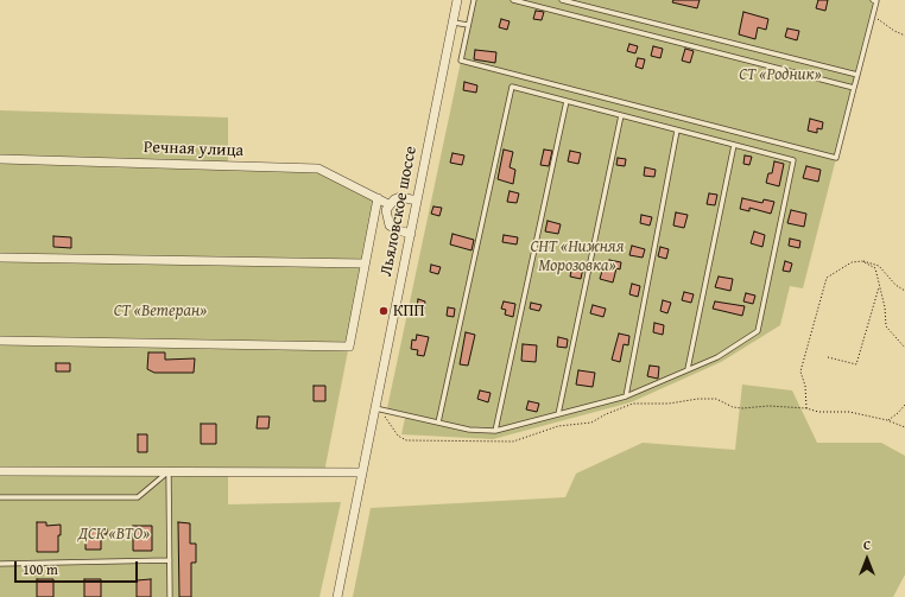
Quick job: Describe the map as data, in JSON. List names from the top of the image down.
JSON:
{
  "streets": {
    "street": ["Речная улица", "Льяловское шоссе"]
  },
  "parks": [
    "СТ «Родник»",
    "СНТ «Нижняя Морозовка»",
    "СТ «Ветеран»",
    "ДСК «ВТО»"
  ],
  "places": ["КПП"],
  "scale_bar": "100 m",
  "north": "top"
}
